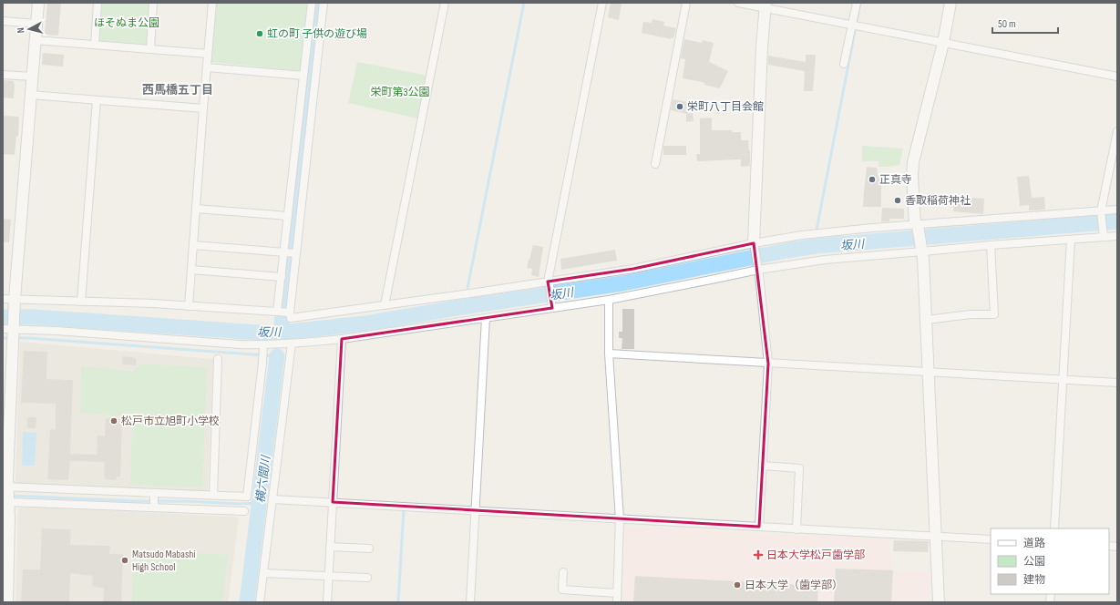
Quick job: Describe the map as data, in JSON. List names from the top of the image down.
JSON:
{
  "districts": ["西馬橋五丁目"],
  "water": ["坂川", "横六間川"],
  "parks": ["ほそぬま公園", "栄町第3公園"],
  "places": {
    "other": [
      "虹の町 子供の遊び場",
      "栄町八丁目会館",
      "正真寺",
      "香取稲荷神社",
      "松戸市立旭町小学校",
      "Matsudo Mabashi High School",
      "日本大学（歯学部）"
    ],
    "health": ["日本大学松戸歯学部"]
  },
  "legend": ["道路", "公園", "建物"],
  "scale_bar": "50 m",
  "north": "left"
}
